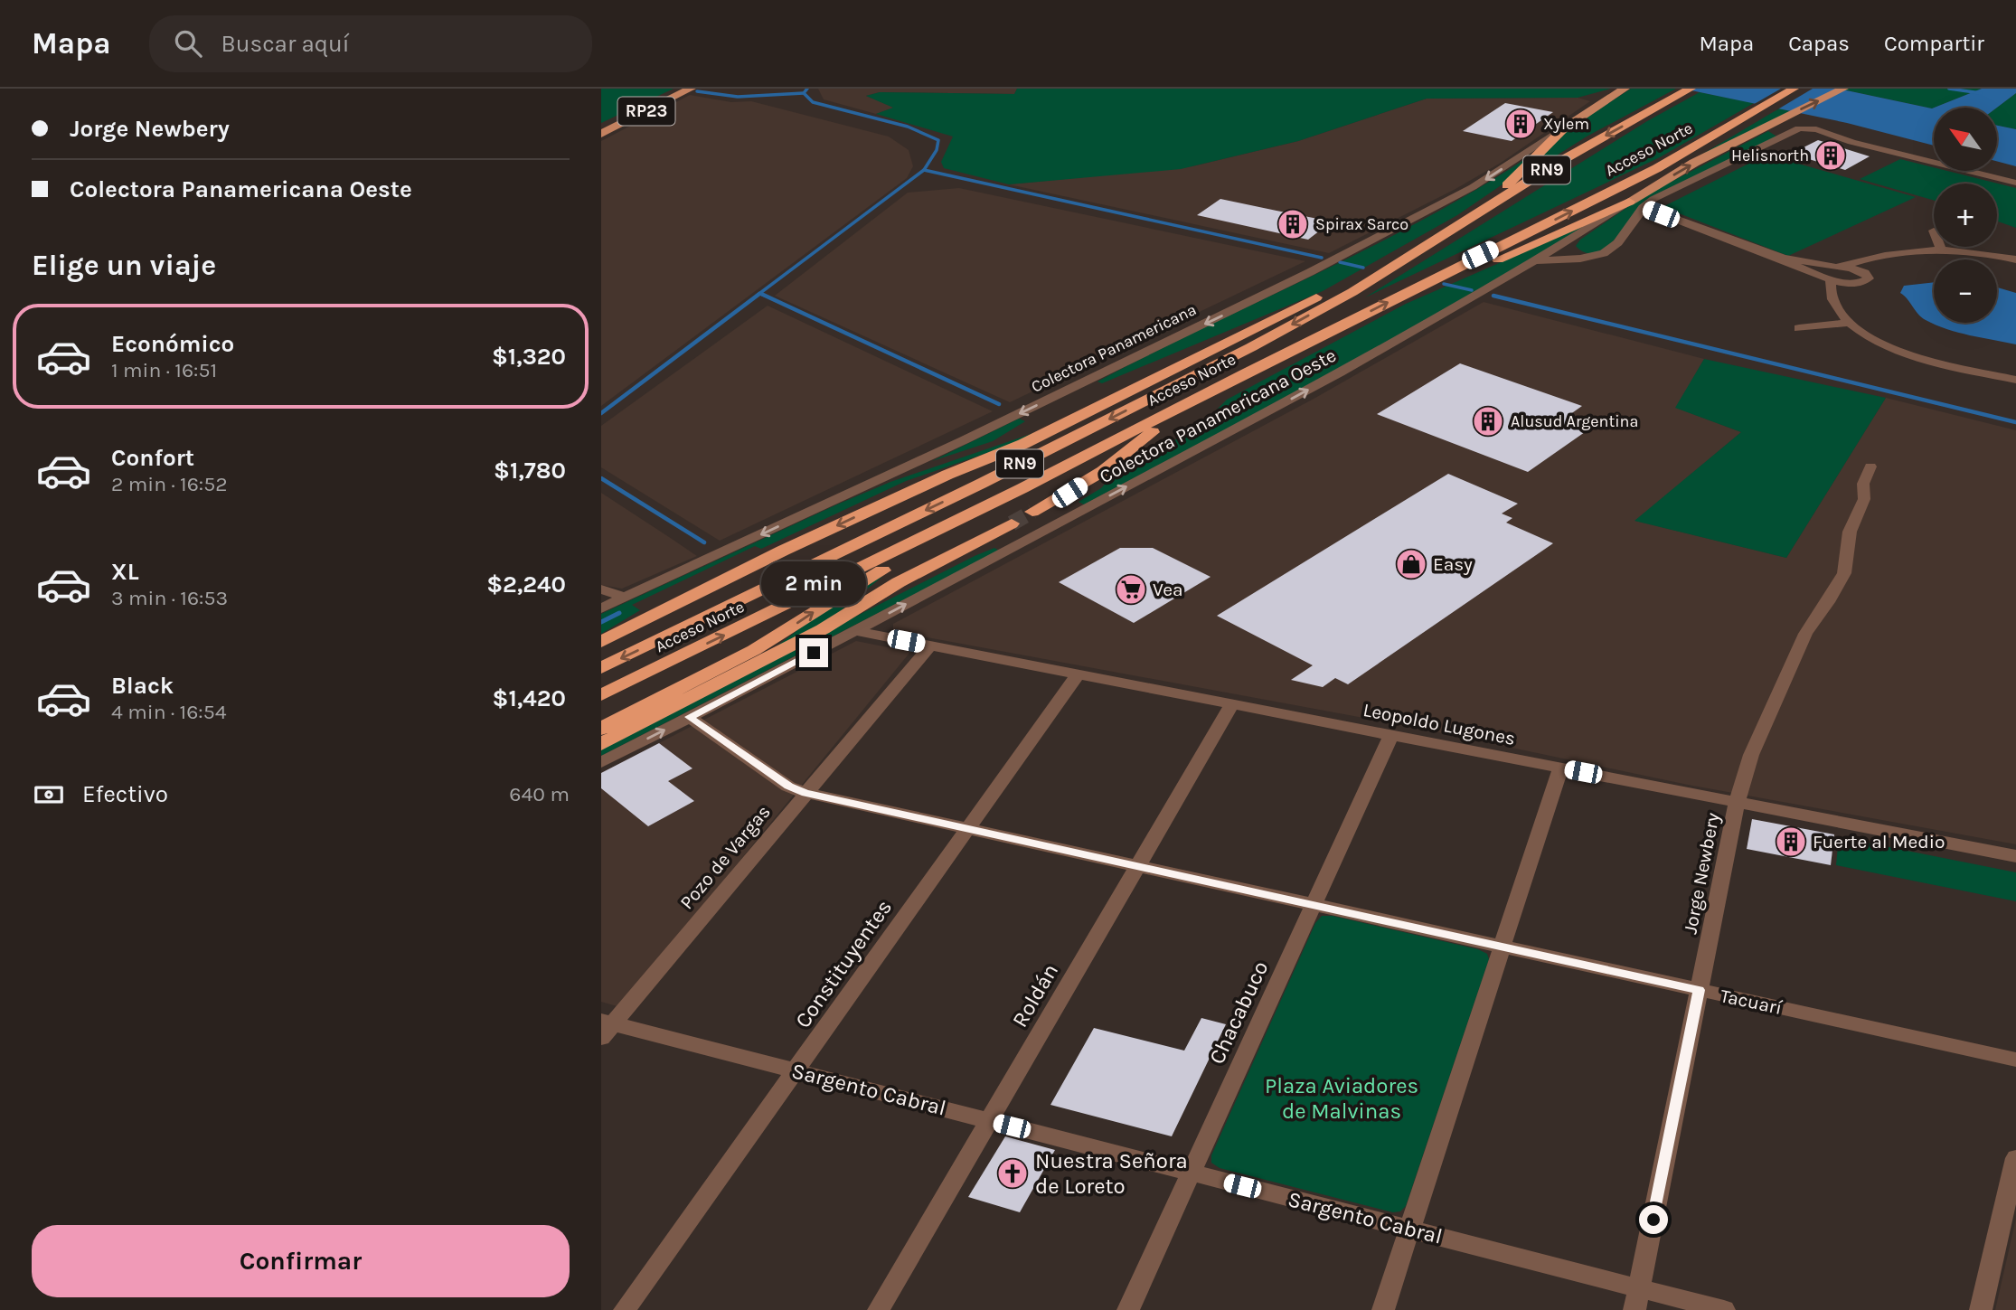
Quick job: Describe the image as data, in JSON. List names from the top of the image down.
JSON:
{
  "streets": {
    "highway": ["Acceso Norte", "RN9"],
    "main road": ["RP23", "Colectora Panamericana", "Colectora Panamericana Oeste"],
    "street": [
      "Leopoldo Lugones",
      "Pozo de Vargas",
      "Jorge Newbery",
      "Constituyentes",
      "Roldán",
      "Tacuarí",
      "Chacabuco",
      "Sargento Cabral"
    ]
  },
  "crossings": [
    ["Colectora Panamericana Oeste", "Leopoldo Lugones"],
    ["Colectora Panamericana Oeste", "Tacuarí"],
    ["Leopoldo Lugones", "Pozo de Vargas"],
    ["Leopoldo Lugones", "Jorge Newbery"],
    ["Leopoldo Lugones", "Constituyentes"],
    ["Leopoldo Lugones", "Roldán"],
    ["Leopoldo Lugones", "Chacabuco"],
    ["Pozo de Vargas", "Tacuarí"],
    ["Pozo de Vargas", "Sargento Cabral"],
    ["Jorge Newbery", "Tacuarí"],
    ["Jorge Newbery", "Sargento Cabral"],
    ["Constituyentes", "Tacuarí"],
    ["Constituyentes", "Sargento Cabral"],
    ["Roldán", "Tacuarí"],
    ["Roldán", "Sargento Cabral"],
    ["Tacuarí", "Chacabuco"],
    ["Chacabuco", "Sargento Cabral"]
  ],
  "one_way": ["Colectora Panamericana", "Colectora Panamericana Oeste"],
  "parks": ["Plaza Aviadores de Malvinas"],
  "places": {
    "building": [
      "Xylem",
      "Helisnorth",
      "Spirax Sarco",
      "Alusud Argentina",
      "Fuerte al Medio"
    ],
    "shop": ["Easy"],
    "supermarket": ["Vea"],
    "church": ["Nuestra Señora de Loreto"]
  },
  "north": "top left",
  "page": {
    "header": "Mapa",
    "search": "Buscar aquí",
    "nav": ["Mapa", "Capas", "Compartir"],
    "banner": ["Jorge Newbery", "Colectora Panamericana Oeste"],
    "map_buttons": ["+", "−"],
    "heading": "Elige un viaje",
    "list": [
      {
        "name": "Económico",
        "note": "1 min · 16:51",
        "value": "$1,320"
      },
      {
        "name": "Confort",
        "note": "2 min · 16:52",
        "value": "$1,780"
      },
      {
        "name": "XL",
        "note": "3 min · 16:53",
        "value": "$2,240"
      },
      {
        "name": "Black",
        "note": "4 min · 16:54",
        "value": "$1,420"
      }
    ],
    "bubble": "2 min",
    "pay": ["Efectivo", "640 m"],
    "buttons": "Confirmar"
  }
}
